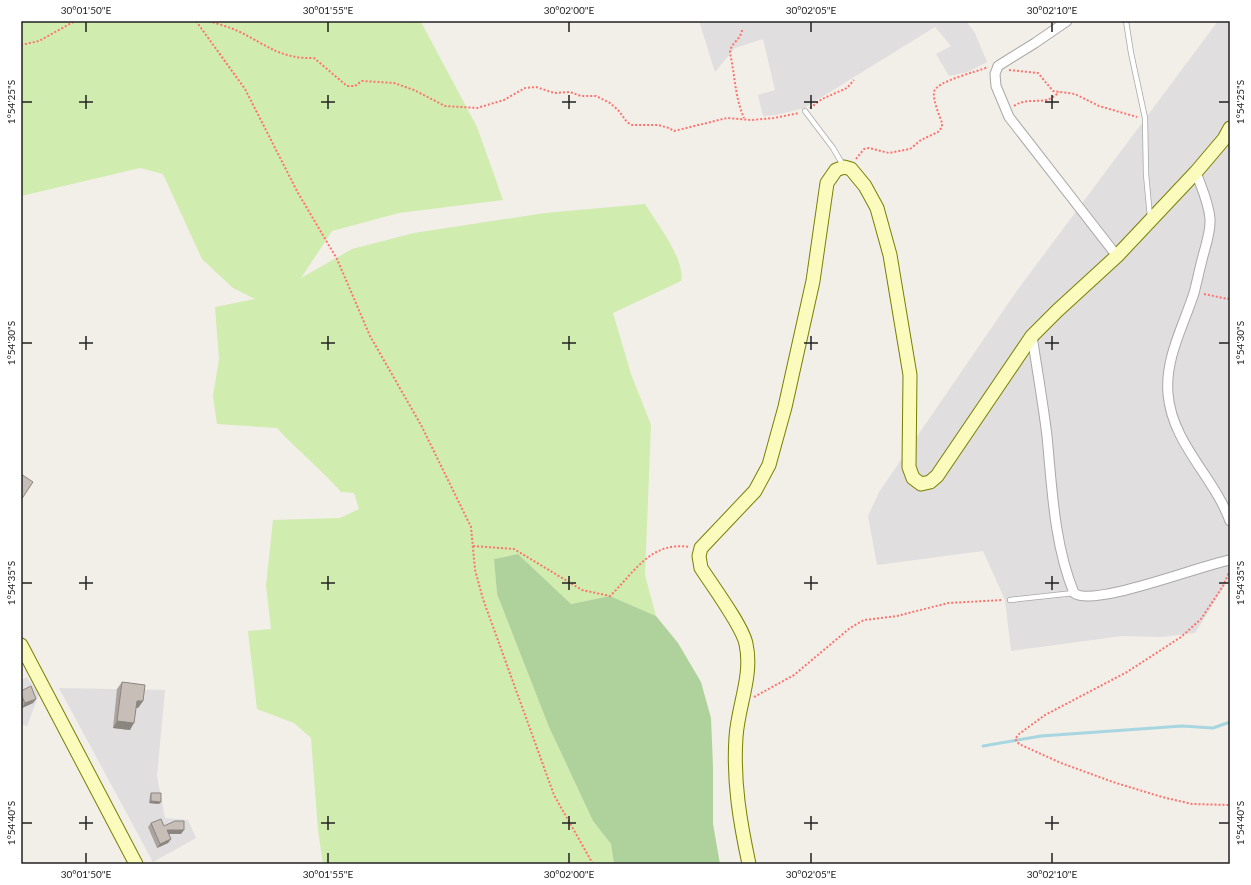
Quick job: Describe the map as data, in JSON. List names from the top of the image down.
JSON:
{
  "coordinates": [
    "30°01'50\"E",
    "30°01'55\"E",
    "30°02'00\"E",
    "30°02'05\"E",
    "30°02'10\"E",
    "1°54'25\"S",
    "1°54'30\"S",
    "1°54'35\"S",
    "1°54'40\"S"
  ]
}
